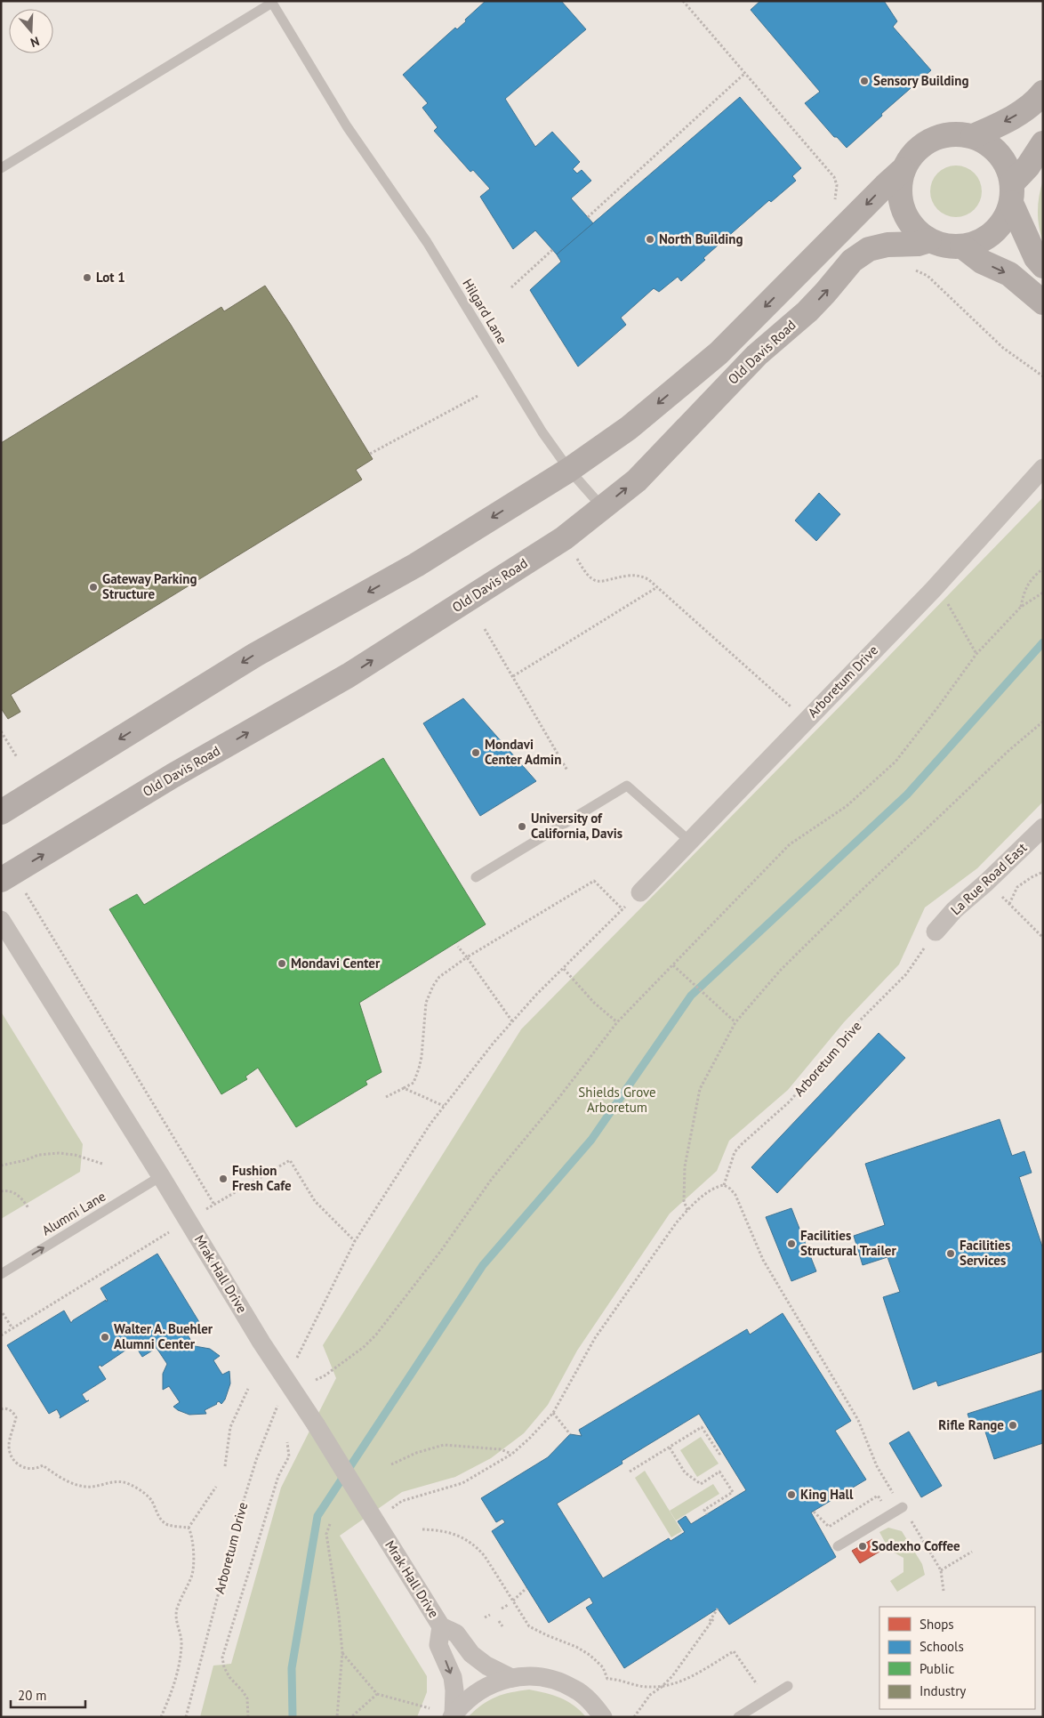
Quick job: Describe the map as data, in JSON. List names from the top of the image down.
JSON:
{
  "streets": {
    "street": [
      "Old Davis Road",
      "Arboretum Drive",
      "La Rue Road East",
      "Mrak Hall Drive"
    ],
    "lane": ["Hilgard Lane", "Alumni Lane"]
  },
  "crossings": [
    ["Hilgard Lane", "Old Davis Road"],
    ["Arboretum Drive", "La Rue Road East"],
    ["Arboretum Drive", "Mrak Hall Drive"],
    ["Alumni Lane", "Mrak Hall Drive"]
  ],
  "one_way": ["Alumni Lane"],
  "parks": ["Shields Grove Arboretum"],
  "places": [
    "Sensory Building",
    "North Building",
    "Lot 1",
    "Gateway Parking Structure",
    "Mondavi Center Admin",
    "University of California, Davis",
    "Mondavi Center",
    "Fushion Fresh Cafe",
    "Facilities Structural Trailer",
    "Facilities Services",
    "Walter A. Buehler Alumni Center",
    "Rifle Range",
    "King Hall",
    "Sodexho Coffee"
  ],
  "legend": [
    "Shops",
    "Schools",
    "Public",
    "Industry"
  ],
  "scale_bar": "20 m",
  "north": "bottom"
}
